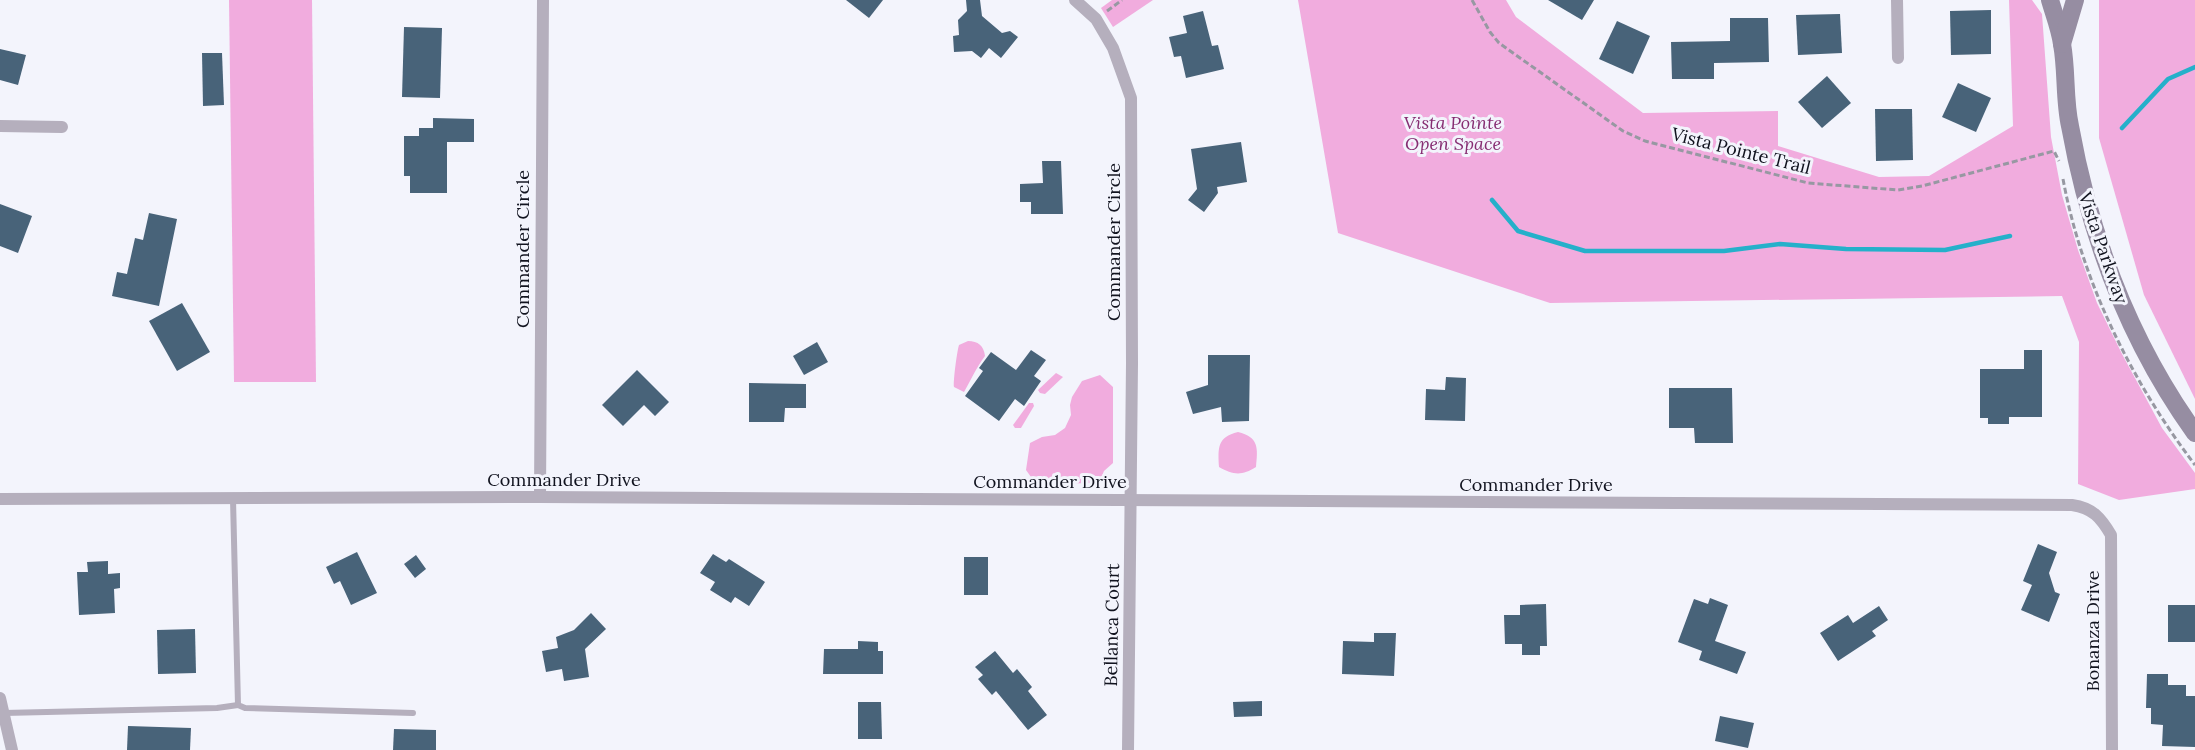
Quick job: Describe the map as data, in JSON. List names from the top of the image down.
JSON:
{
  "streets": {
    "street": [
      "Commander Circle",
      "Vista Parkway",
      "Commander Drive",
      "Bellanca Court",
      "Bonanza Drive"
    ],
    "path": ["Vista Pointe Trail"]
  },
  "crossings": [
    ["Commander Circle", "Commander Drive"],
    ["Commander Circle", "Bellanca Court"],
    ["Commander Drive", "Bellanca Court"],
    ["Commander Drive", "Bonanza Drive"]
  ],
  "parks": ["Vista Pointe Open Space"]
}
